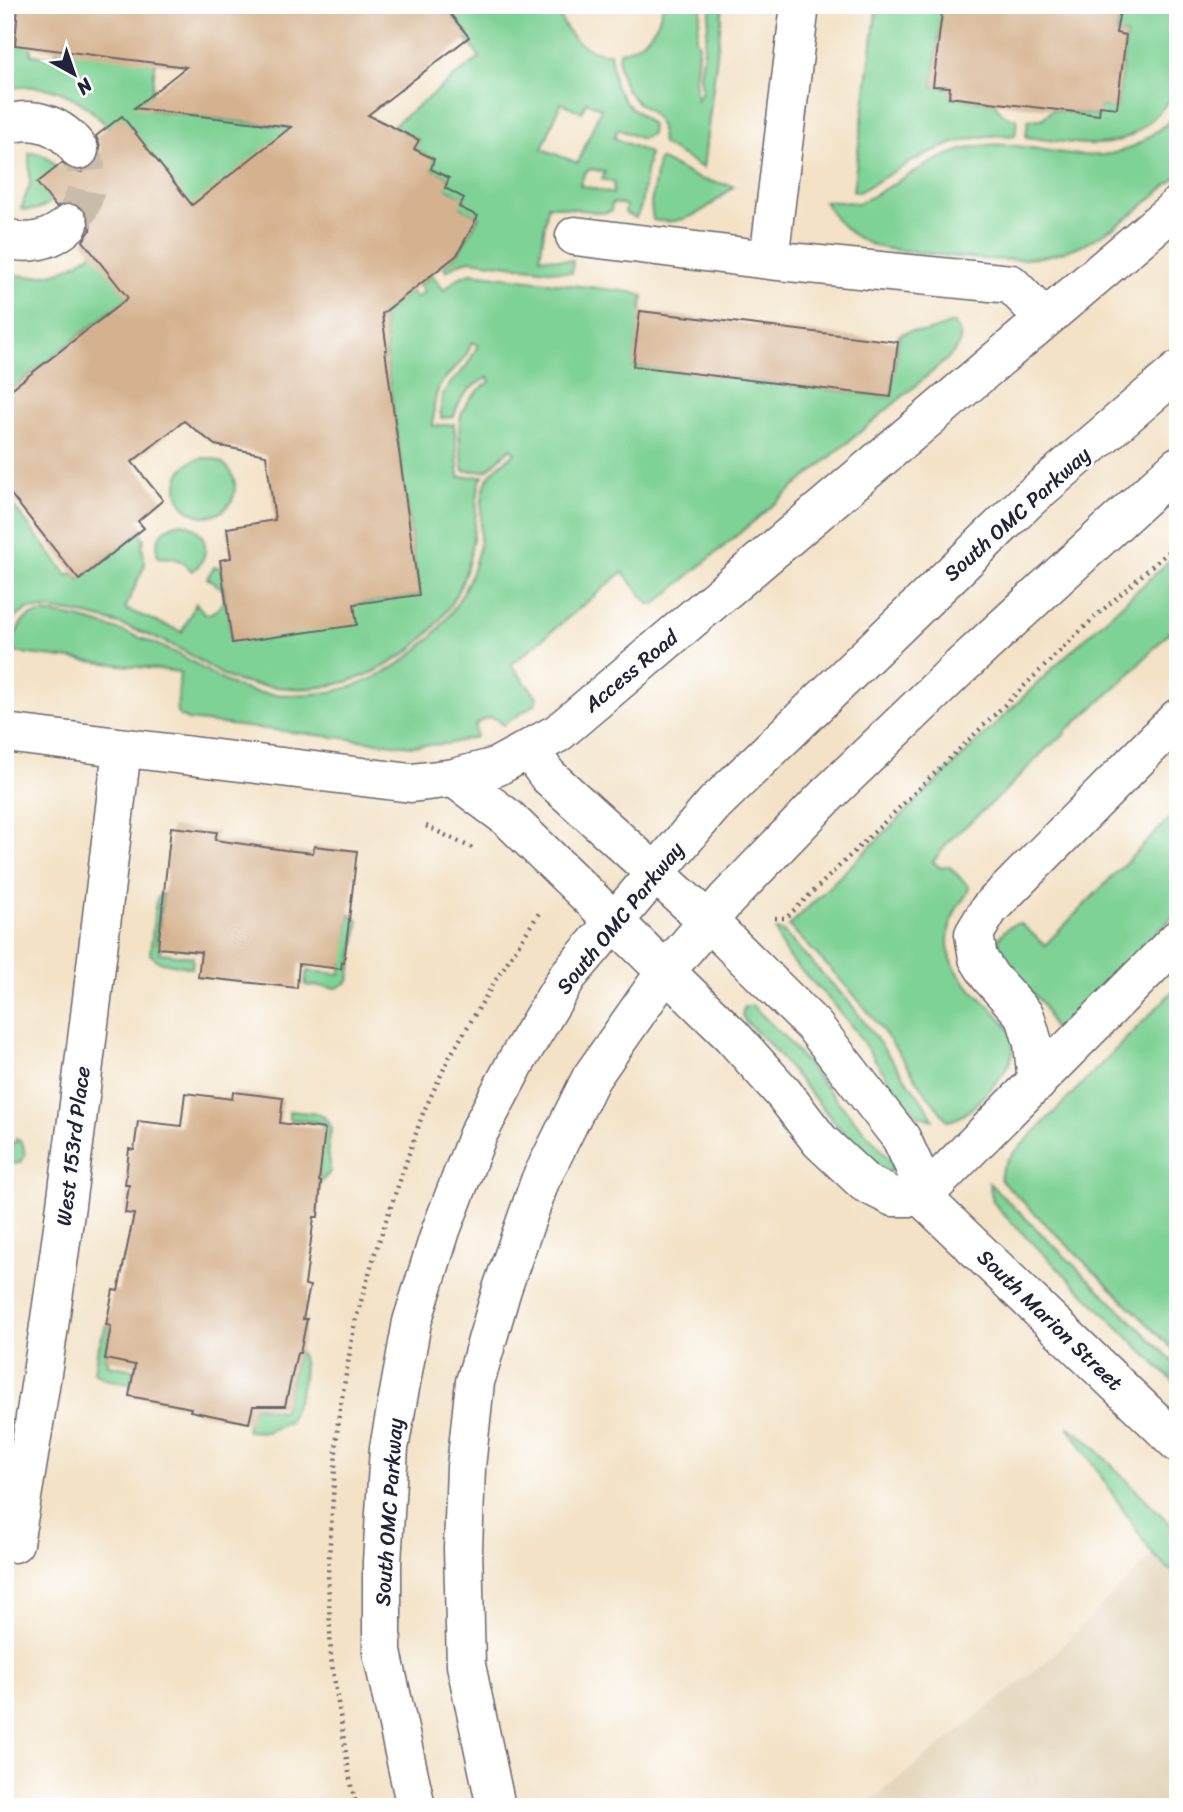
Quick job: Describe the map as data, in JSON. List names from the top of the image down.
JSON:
{
  "streets": {
    "street": [
      "South OMC Parkway",
      "Access Road",
      "West 153rd Place",
      "South Marion Street"
    ]
  },
  "crossings": [
    ["Access Road", "West 153rd Place"]
  ],
  "north": "bottom right"
}
